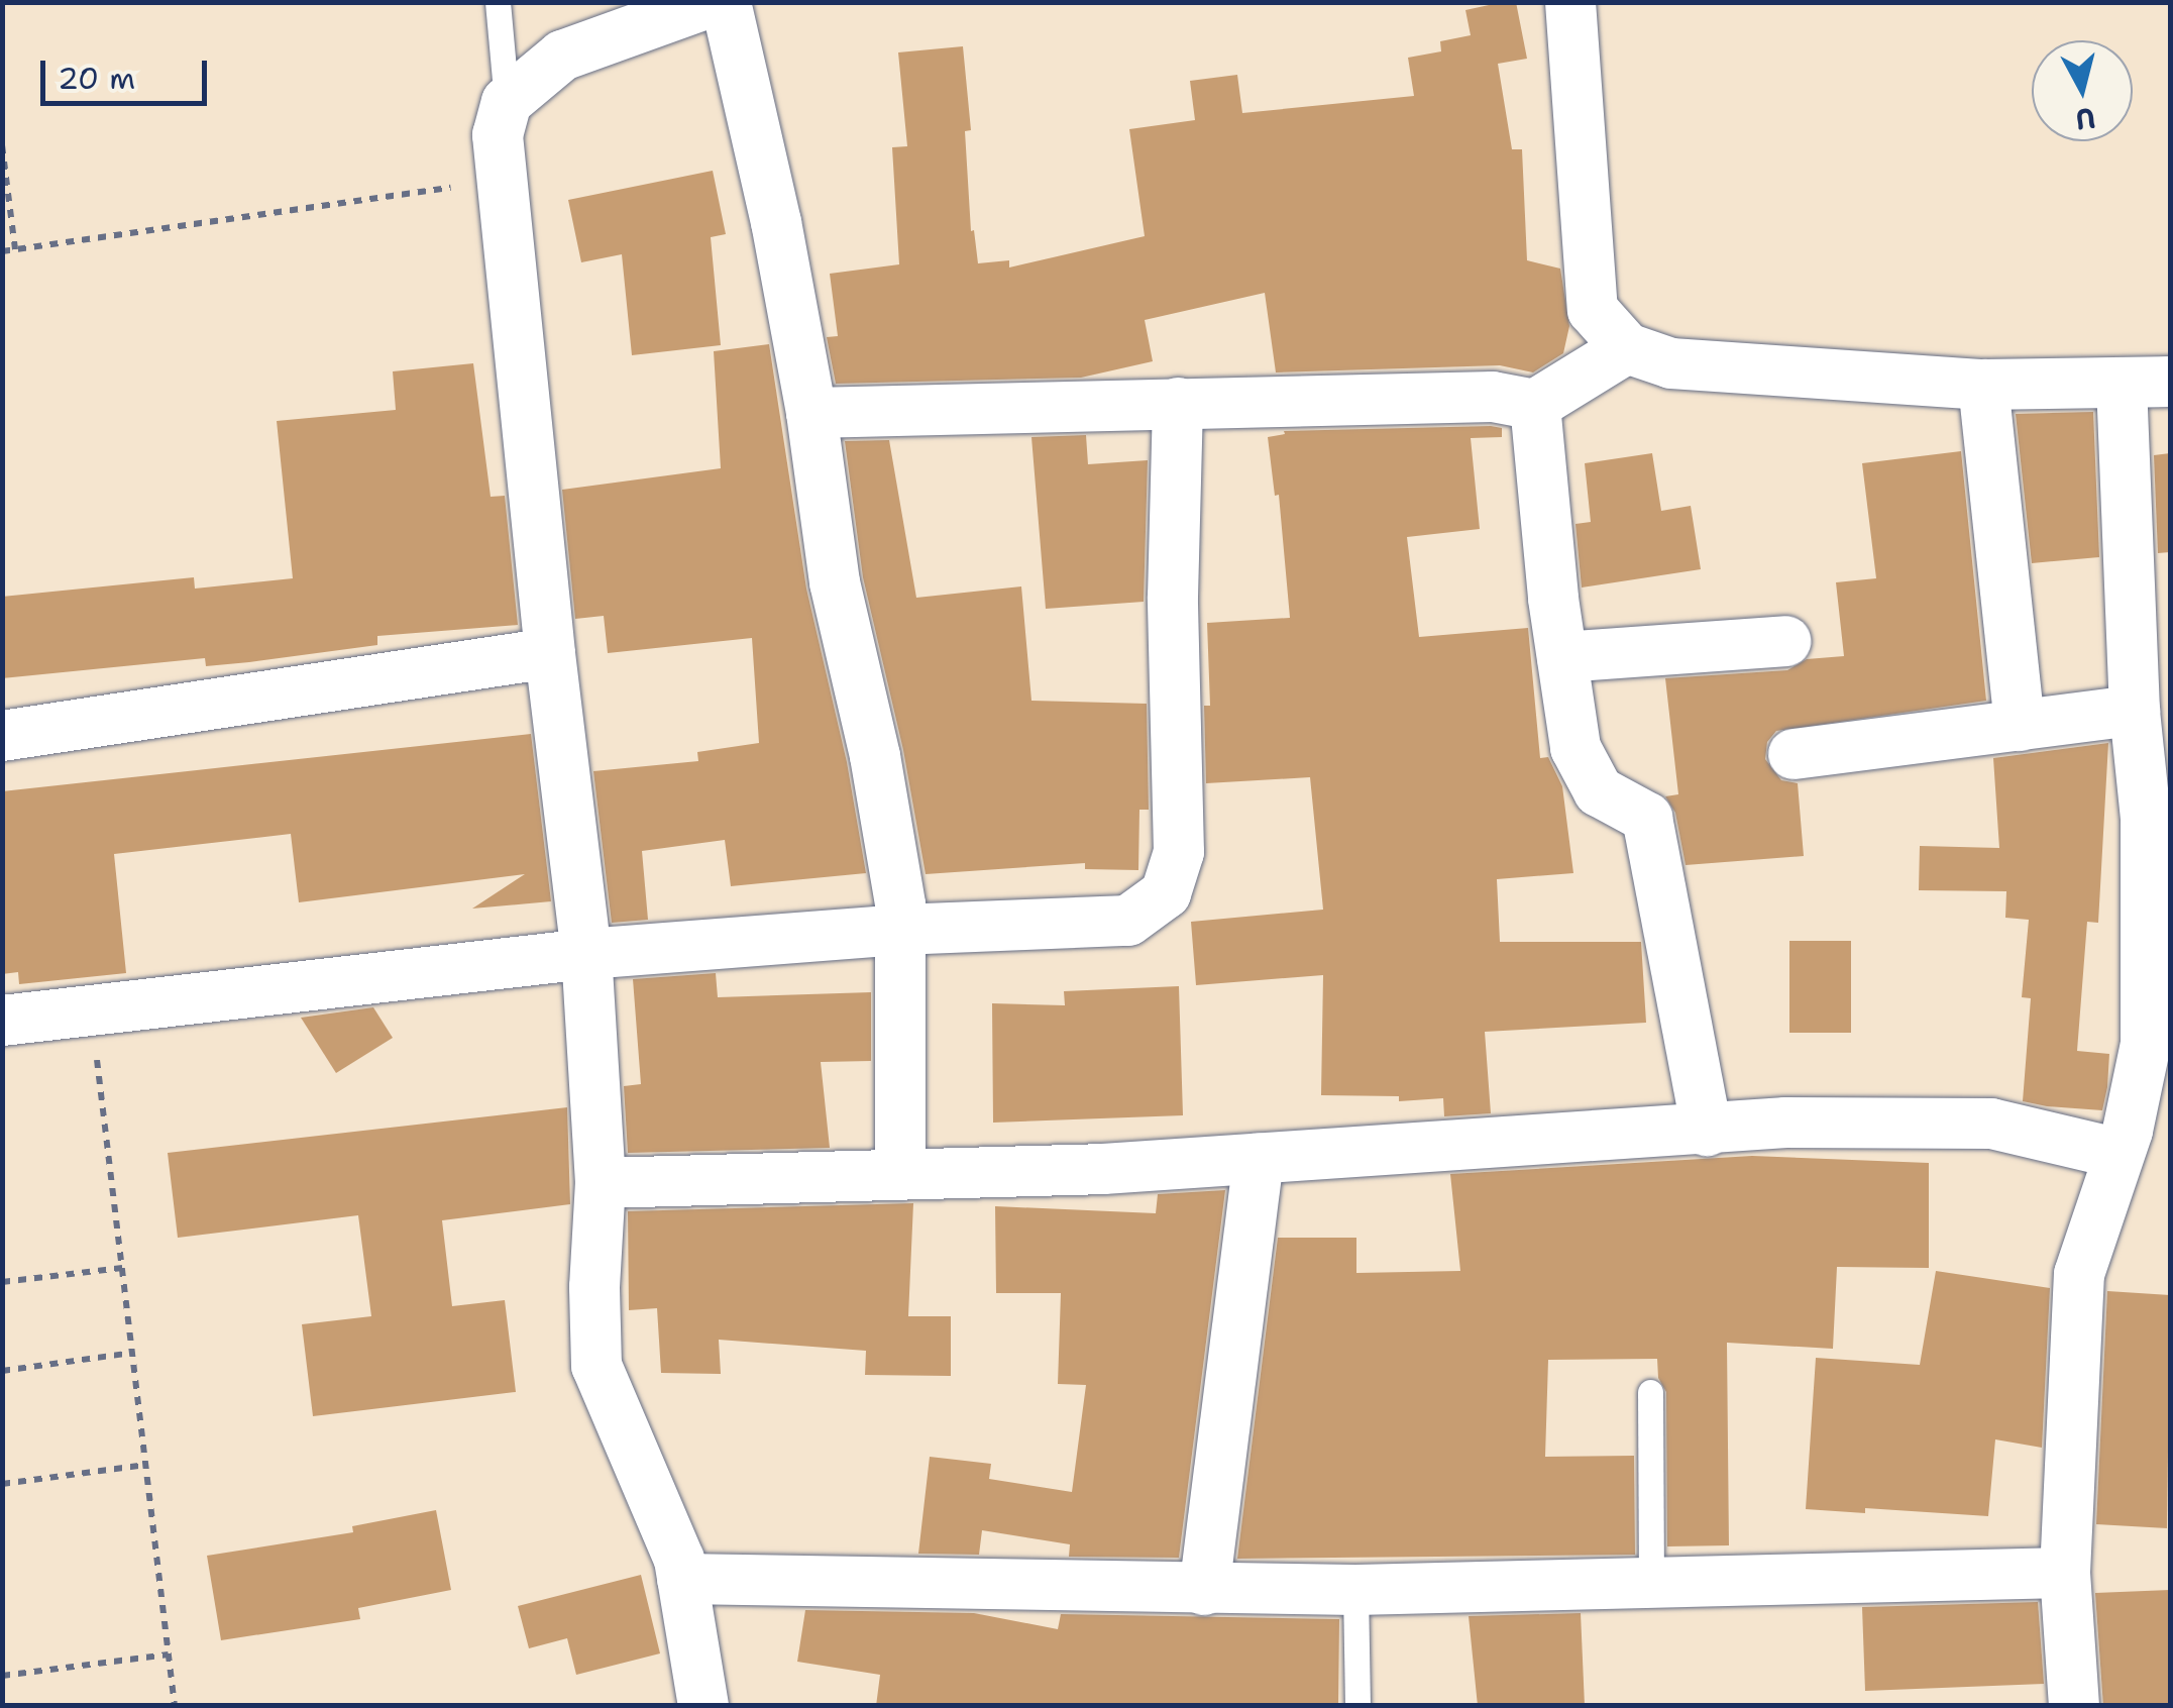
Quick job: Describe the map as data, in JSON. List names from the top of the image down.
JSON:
{
  "scale_bar": "20 m",
  "north": "bottom"
}
